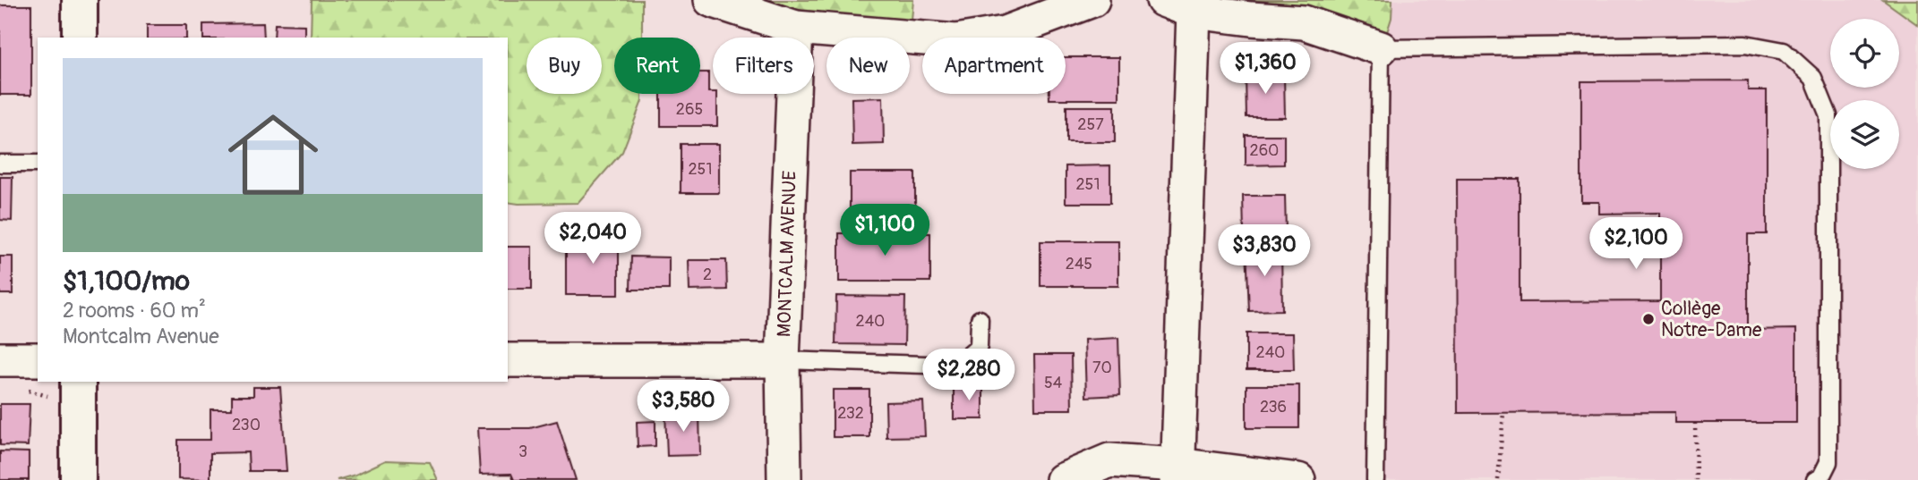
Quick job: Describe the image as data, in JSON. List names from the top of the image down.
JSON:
{
  "streets": {
    "street": ["MONTCALM AVENUE"]
  },
  "places": ["Collège Notre-Dame"],
  "house_numbers": [
    "265",
    "257",
    "260",
    "251",
    "251",
    "245",
    "2",
    "240",
    "240",
    "70",
    "54",
    "236",
    "232",
    "230",
    "3"
  ],
  "page": {
    "chip": [
      "Buy",
      "Rent",
      "Filters",
      "New",
      "Apartment"
    ],
    "list": [
      {
        "name": "$1,100/mo",
        "note": "2 rooms · 60 m² · Montcalm Avenue"
      }
    ],
    "price": [
      "$1,360",
      "$1,100",
      "$2,040",
      "$2,100",
      "$3,830",
      "$2,280",
      "$3,580"
    ]
  }
}
